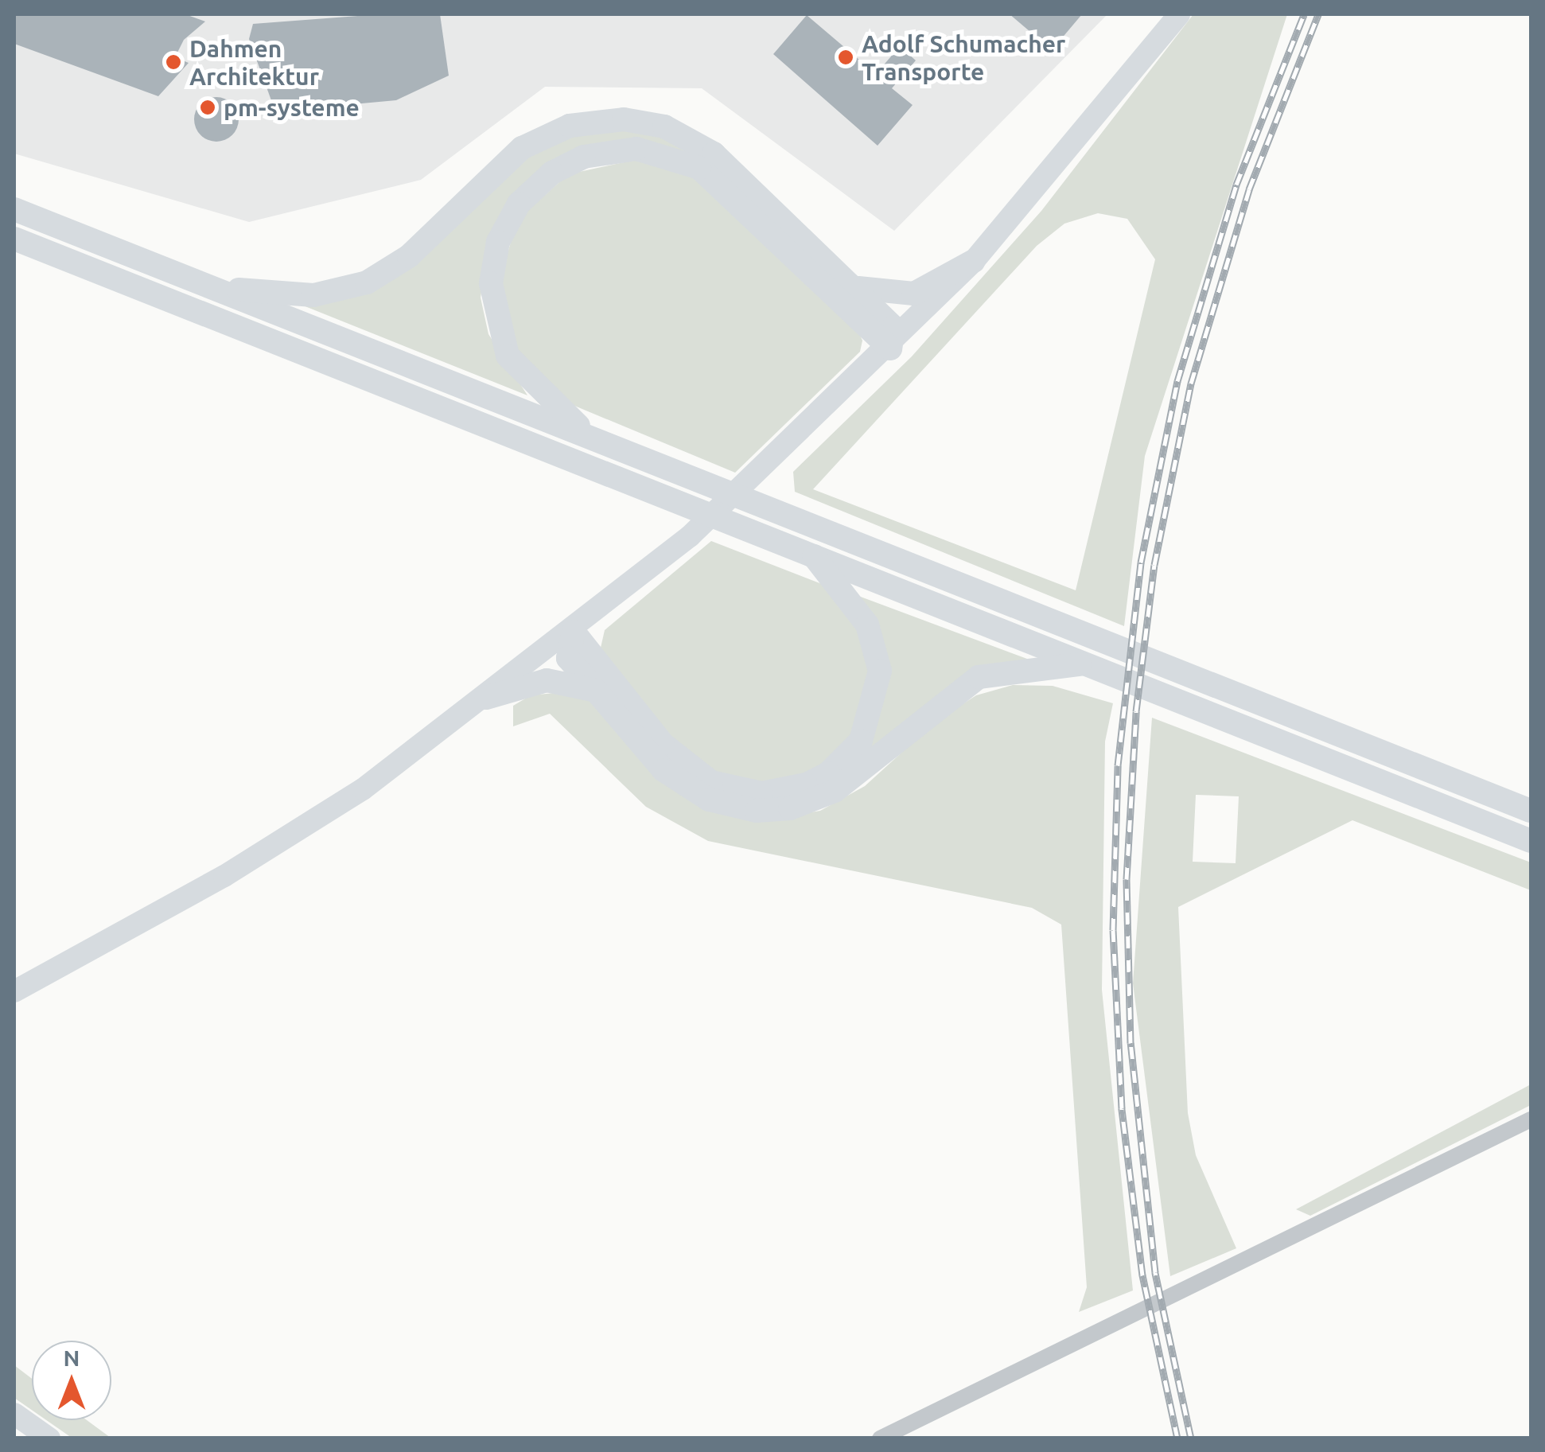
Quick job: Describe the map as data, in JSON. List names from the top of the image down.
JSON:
{
  "places": ["Adolf Schumacher Transporte", "Dahmen Architektur", "pm-systeme"],
  "north": "top"
}
